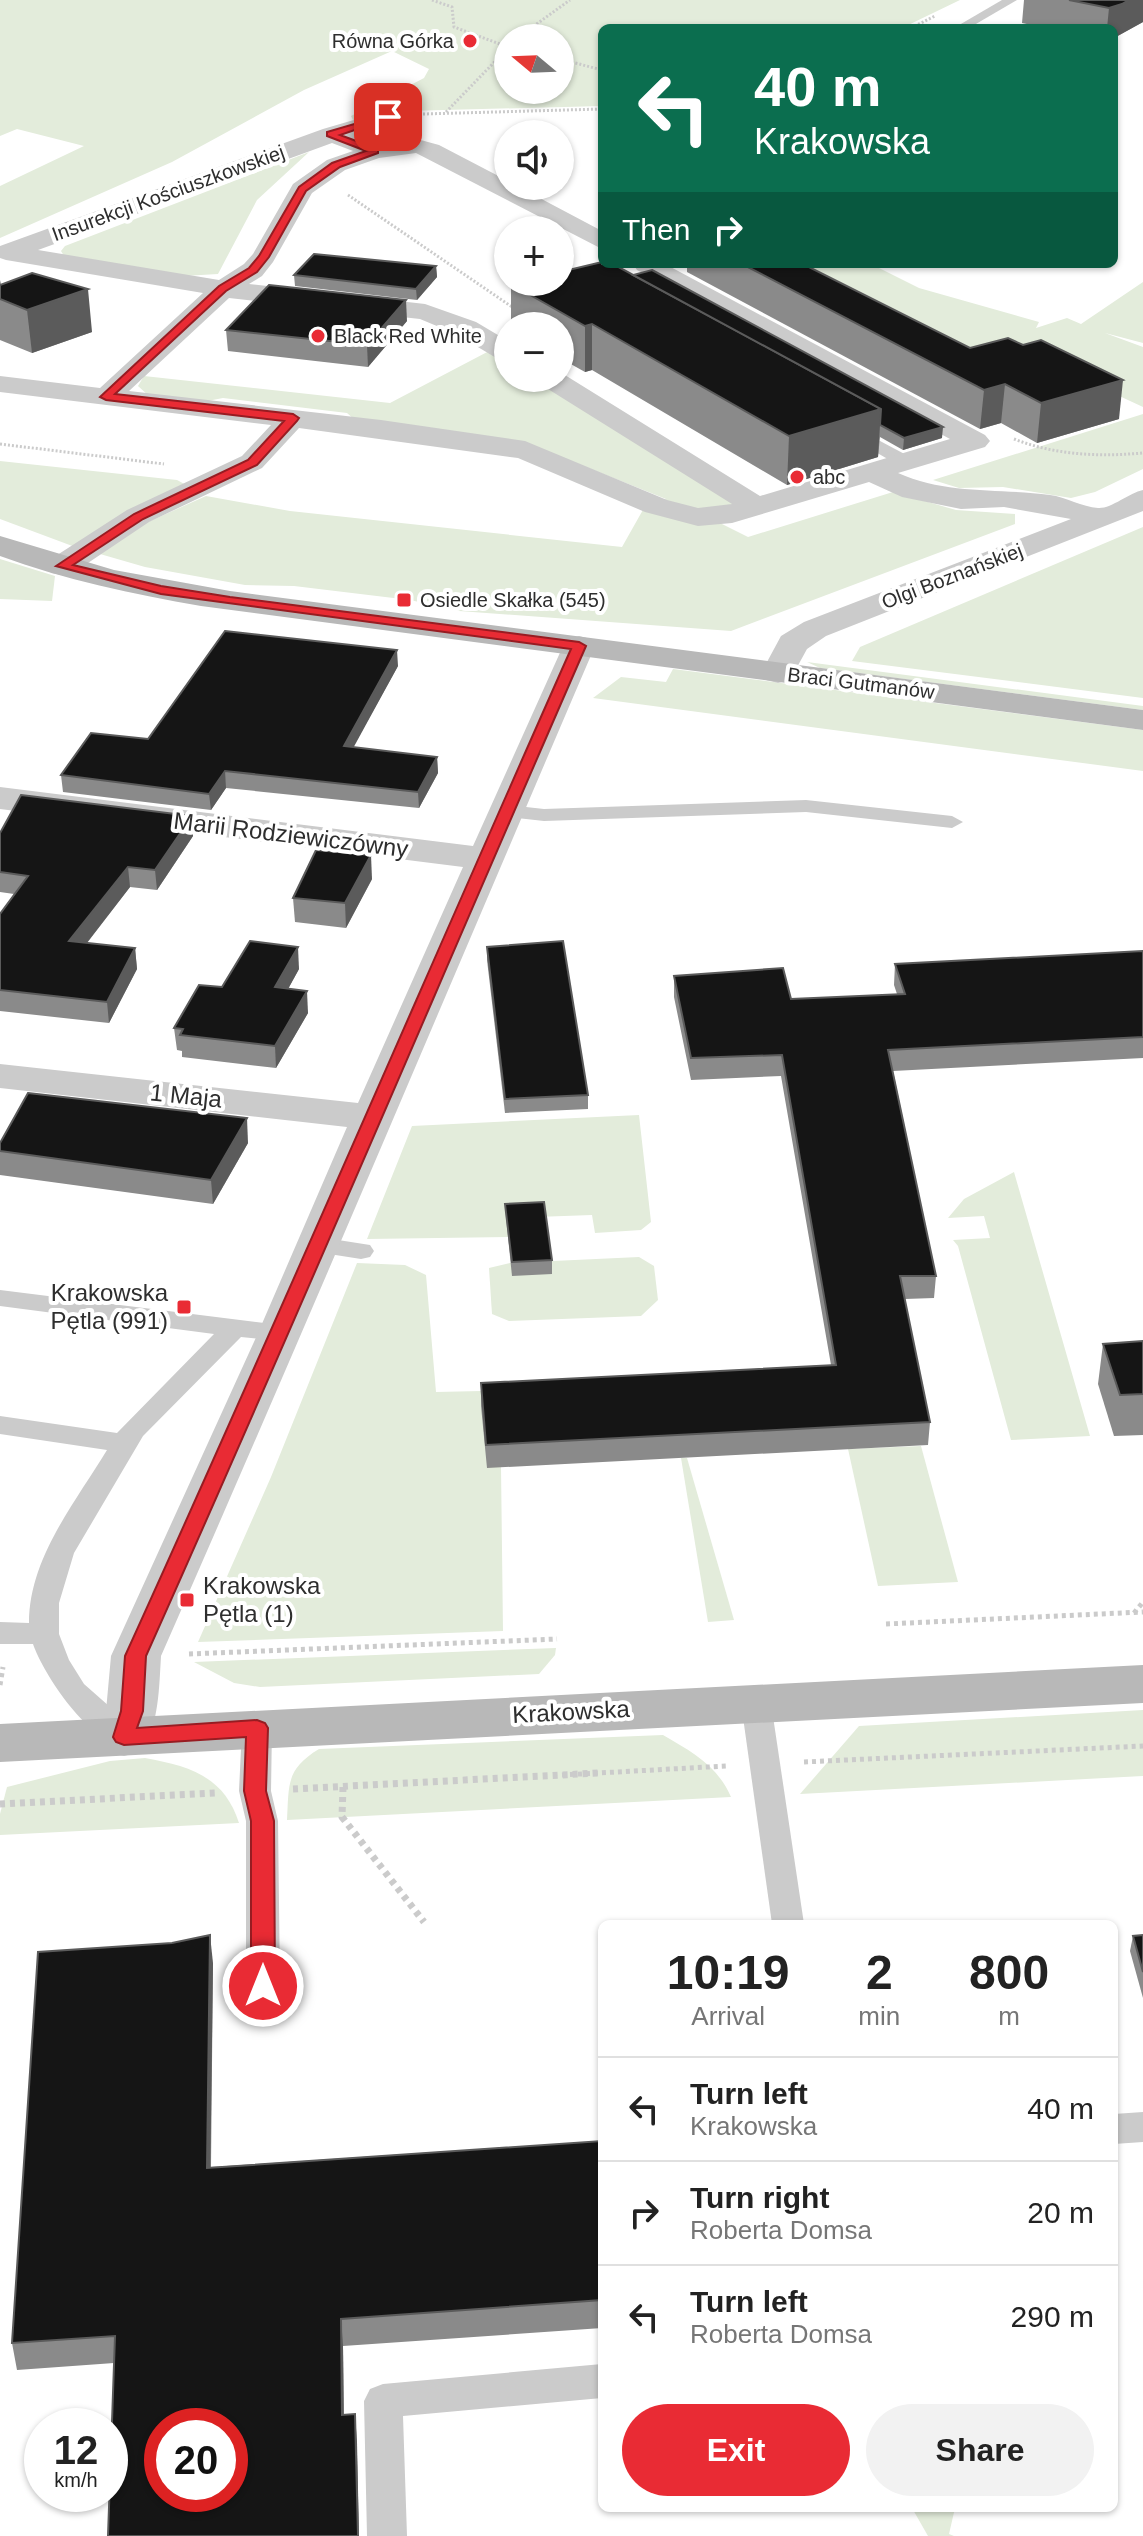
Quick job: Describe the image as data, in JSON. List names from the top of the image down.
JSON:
{
  "streets": {
    "street": [
      "Insurekcji Kościuszkowskiej",
      "Olgi Boznańskiej",
      "Braci Gutmanów",
      "Marii Rodziewiczówny",
      "1 Maja",
      "Krakowska"
    ]
  },
  "crossings": [
    ["Olgi Boznańskiej", "Braci Gutmanów"]
  ],
  "places": {
    "other": ["Równa Górka", "Black Red White", "abc"],
    "transit": ["Osiedle Skałka (545)", "Krakowska Pętla (991)", "Krakowska Pętla (1)"]
  },
  "north": "left",
  "page": {
    "map_buttons": ["+", "−"],
    "turn": ["40 m", "Krakowska"],
    "then": "Then",
    "eta": [
      "10:19",
      "Arrival",
      "2",
      "min",
      "800",
      "m"
    ],
    "list": [
      {
        "name": "Turn left",
        "note": "Krakowska",
        "value": "40 m"
      },
      {
        "name": "Turn right",
        "note": "Roberta Domsa",
        "value": "20 m"
      },
      {
        "name": "Turn left",
        "note": "Roberta Domsa",
        "value": "290 m"
      }
    ],
    "buttons": ["Exit", "Share"],
    "speed": "12 km/h",
    "limit": "20"
  }
}
